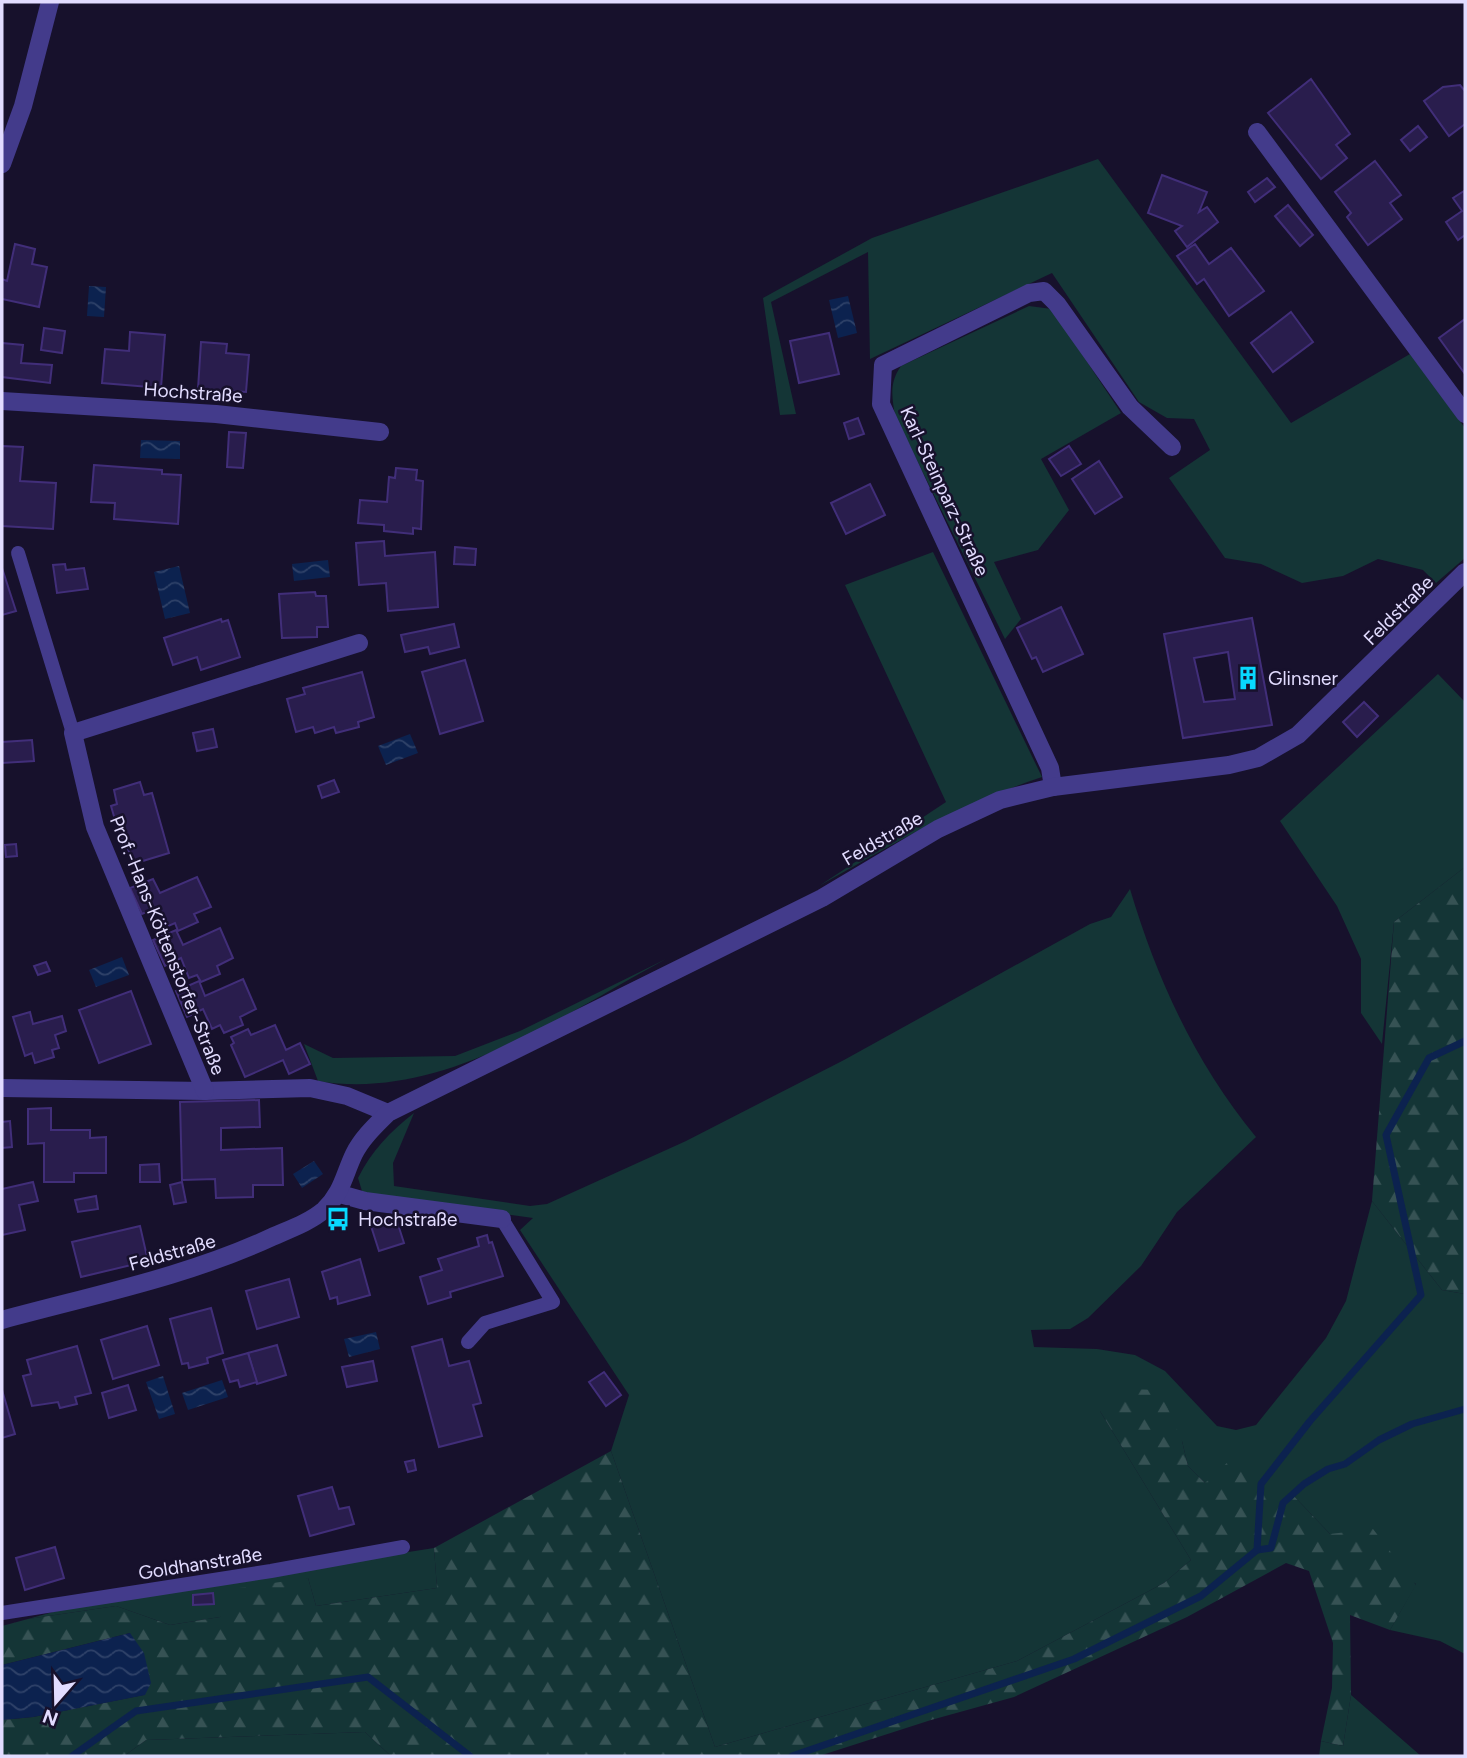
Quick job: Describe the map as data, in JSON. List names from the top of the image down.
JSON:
{
  "streets": {
    "street": [
      "Hochstraße",
      "Karl-Steinparz-Straße",
      "Feldstraße",
      "Prof.-Hans-Köttenstorfer-Straße"
    ],
    "lane": ["Goldhanstraße"]
  },
  "crossings": [
    ["Karl-Steinparz-Straße", "Feldstraße"]
  ],
  "places": {
    "building": ["Glinsner"],
    "bus stop": ["Hochstraße"]
  },
  "north": "bottom"
}
